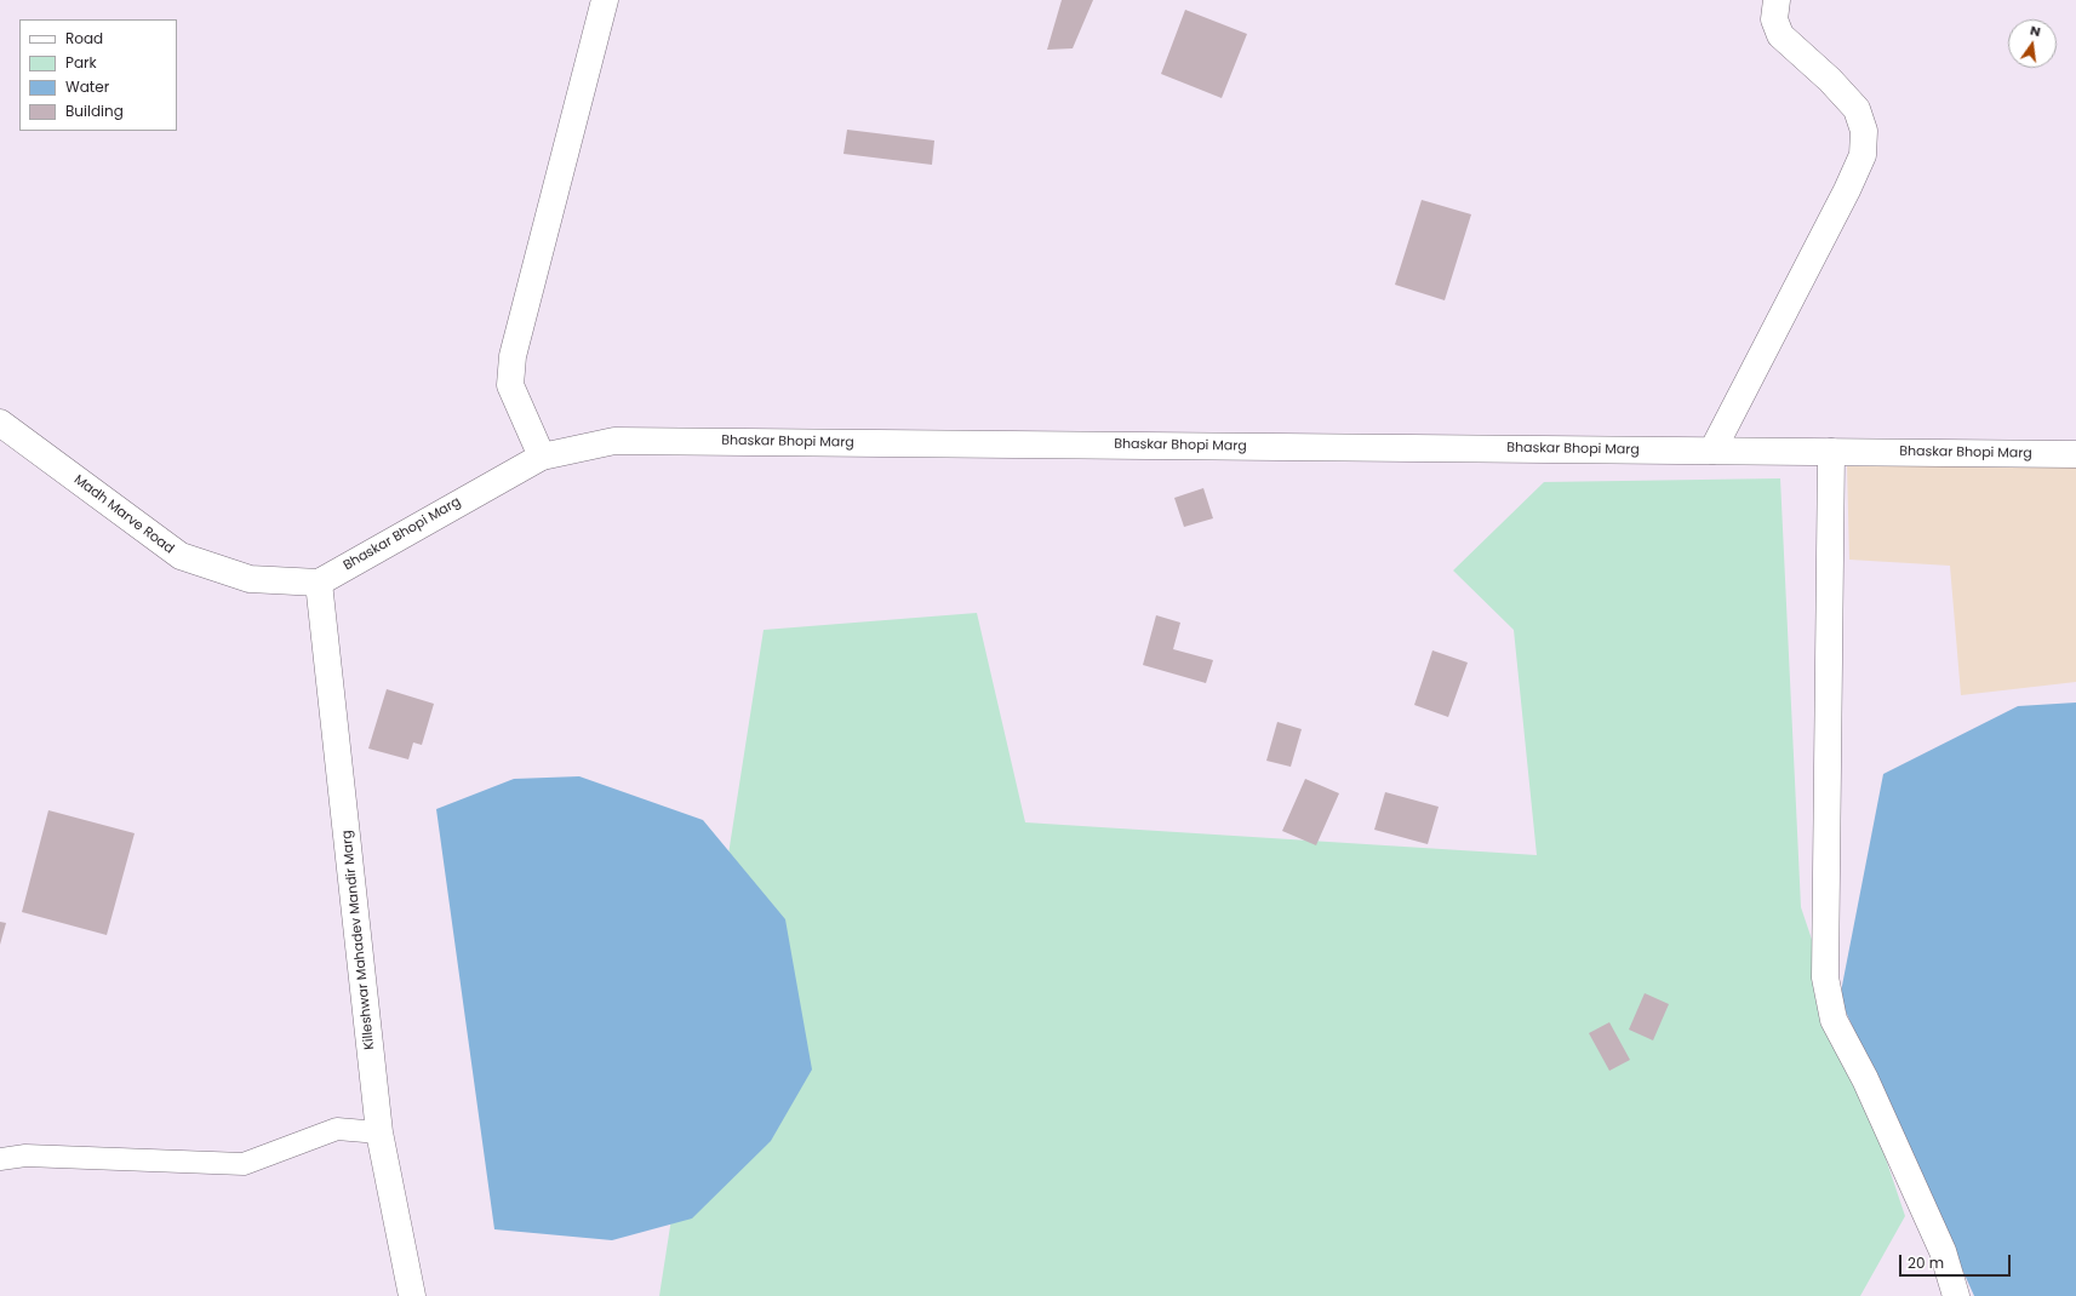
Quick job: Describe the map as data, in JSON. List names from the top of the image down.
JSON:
{
  "streets": {
    "street": ["Bhaskar Bhopi Marg", "Madh Marve Road", "Killeshwar Mahadev Mandir Marg"]
  },
  "crossings": [
    ["Bhaskar Bhopi Marg", "Madh Marve Road"],
    ["Bhaskar Bhopi Marg", "Killeshwar Mahadev Mandir Marg"],
    ["Madh Marve Road", "Killeshwar Mahadev Mandir Marg"]
  ],
  "legend": [
    "Road",
    "Park",
    "Water",
    "Building"
  ],
  "scale_bar": "20 m",
  "north": "top"
}
